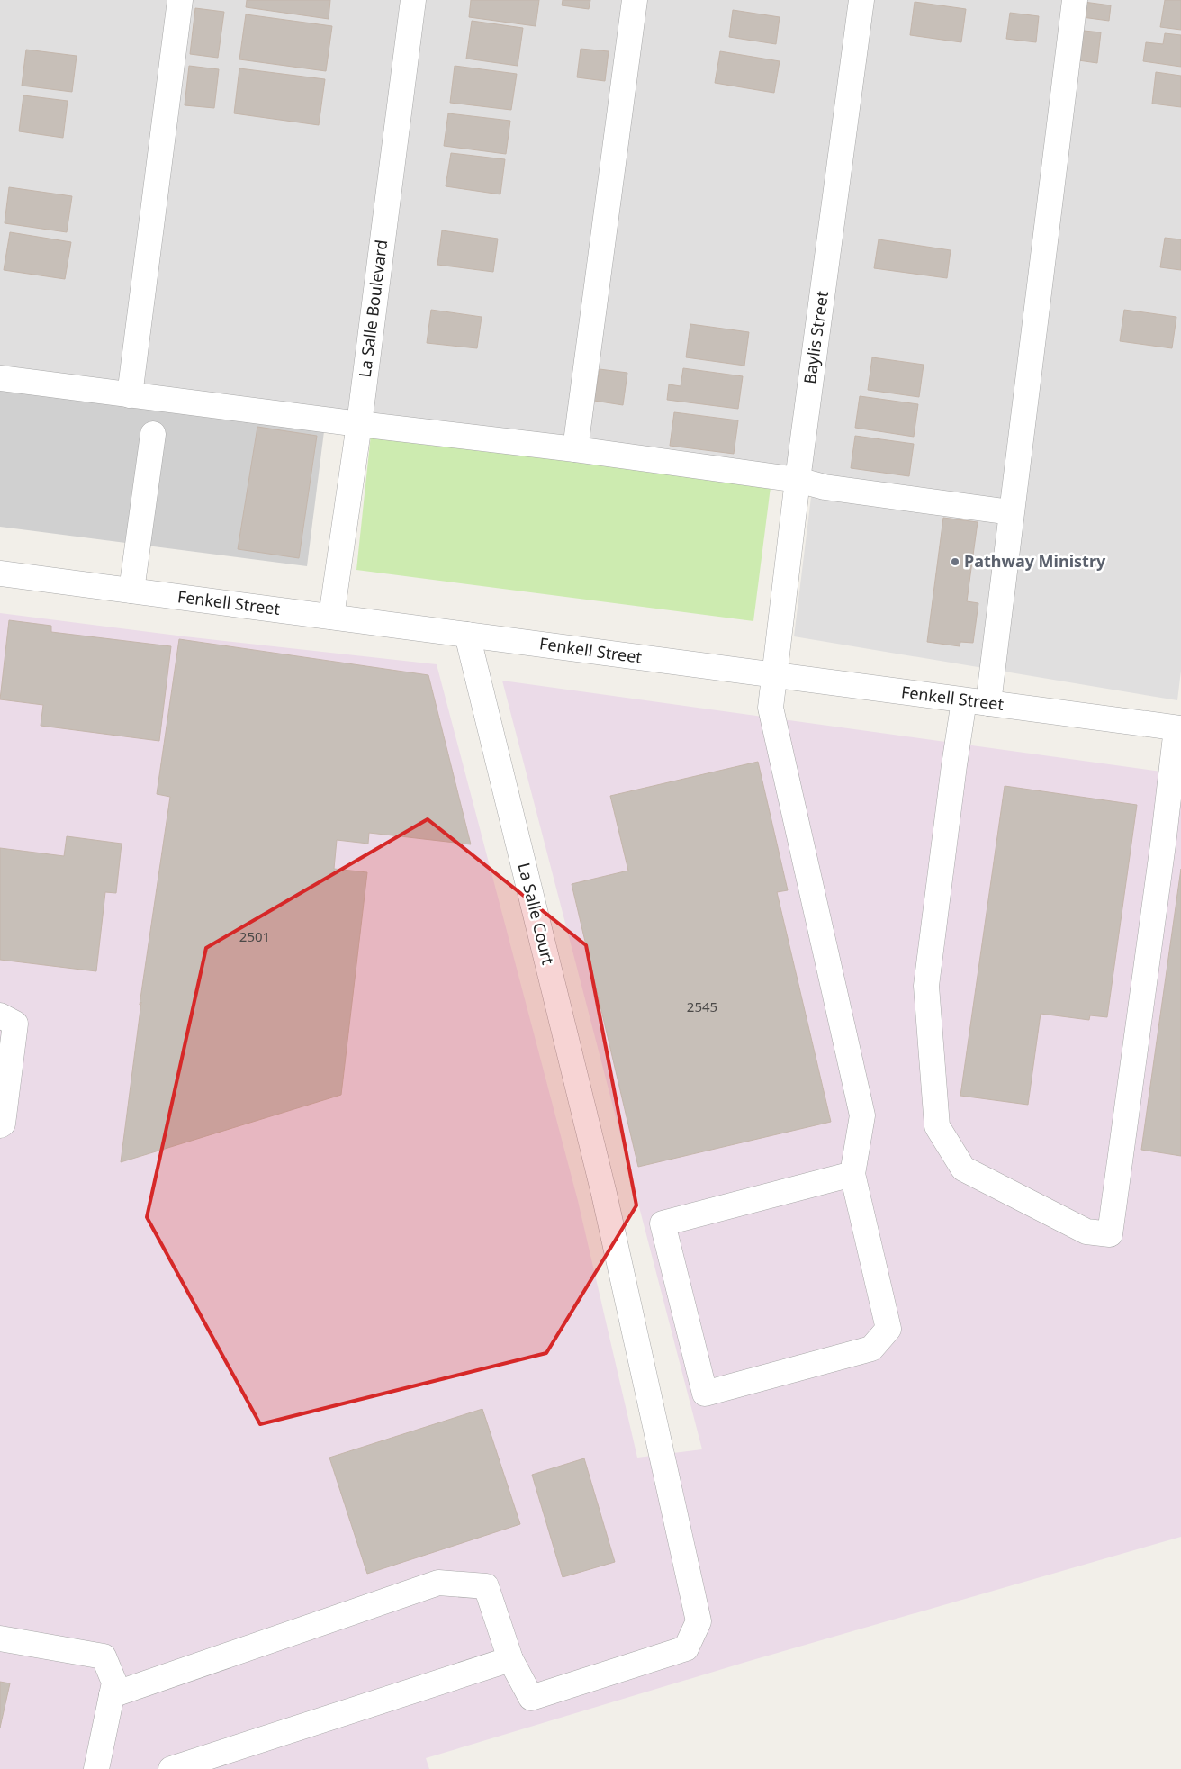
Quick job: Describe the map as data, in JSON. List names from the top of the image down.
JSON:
{
  "streets": {
    "street": [
      "La Salle Boulevard",
      "Baylis Street",
      "Fenkell Street",
      "La Salle Court"
    ]
  },
  "crossings": [
    ["La Salle Boulevard", "Fenkell Street"],
    ["Baylis Street", "Fenkell Street"],
    ["Fenkell Street", "La Salle Court"]
  ],
  "places": ["Pathway Ministry"],
  "house_numbers": ["2501", "2545"]
}
